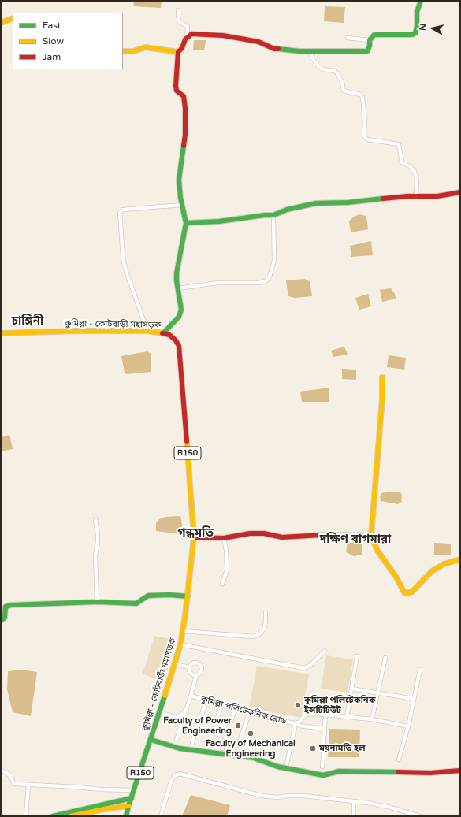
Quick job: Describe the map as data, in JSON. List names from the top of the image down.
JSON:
{
  "streets": {
    "main road": ["কুমিল্লা - কোটবাড়ী মহাসড়ক", "R150"],
    "street": ["কুমিল্লা পলিটেকনিক রোড"]
  },
  "crossings": [
    ["কুমিল্লা - কোটবাড়ী মহাসড়ক", "R150"]
  ],
  "districts": ["চাঙ্গিনী", "গন্ধমতি", "দক্ষিণ বাগমারা"],
  "places": [
    "কুমিল্লা পলিটেকনিক ইন্সটিটিউট",
    "Faculty of Power Engineering",
    "Faculty of Mechanical Engineering",
    "ময়নামতি হল"
  ],
  "legend": ["Fast", "Slow", "Jam"],
  "north": "left"
}
